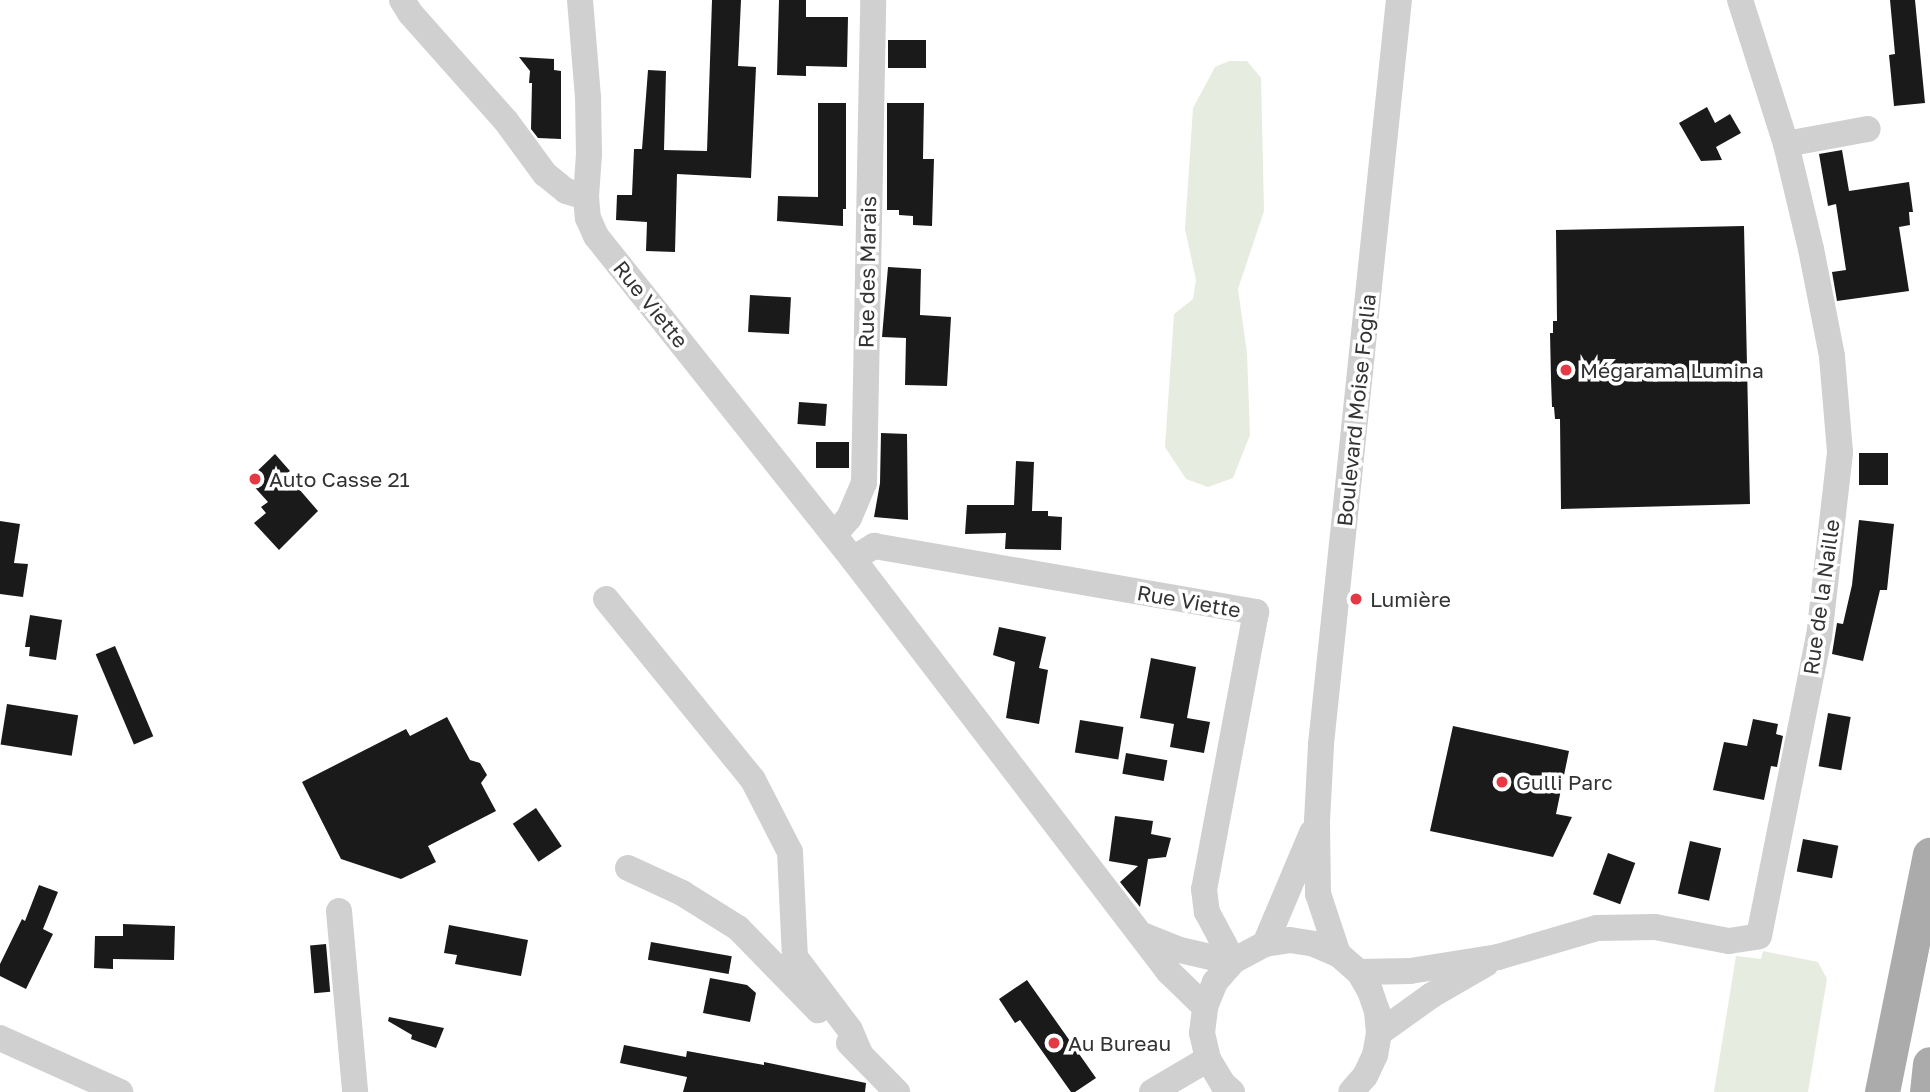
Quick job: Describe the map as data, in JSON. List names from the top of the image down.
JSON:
{
  "streets": {
    "street": [
      "Rue des Marais",
      "Rue Viette",
      "Boulevard Moise Foglia",
      "Rue de la Naille"
    ]
  },
  "crossings": [
    ["Rue des Marais", "Rue Viette"]
  ],
  "places": [
    "Mégarama Lumina",
    "Auto Casse 21",
    "Lumière",
    "Gulli Parc",
    "Au Bureau"
  ]
}
